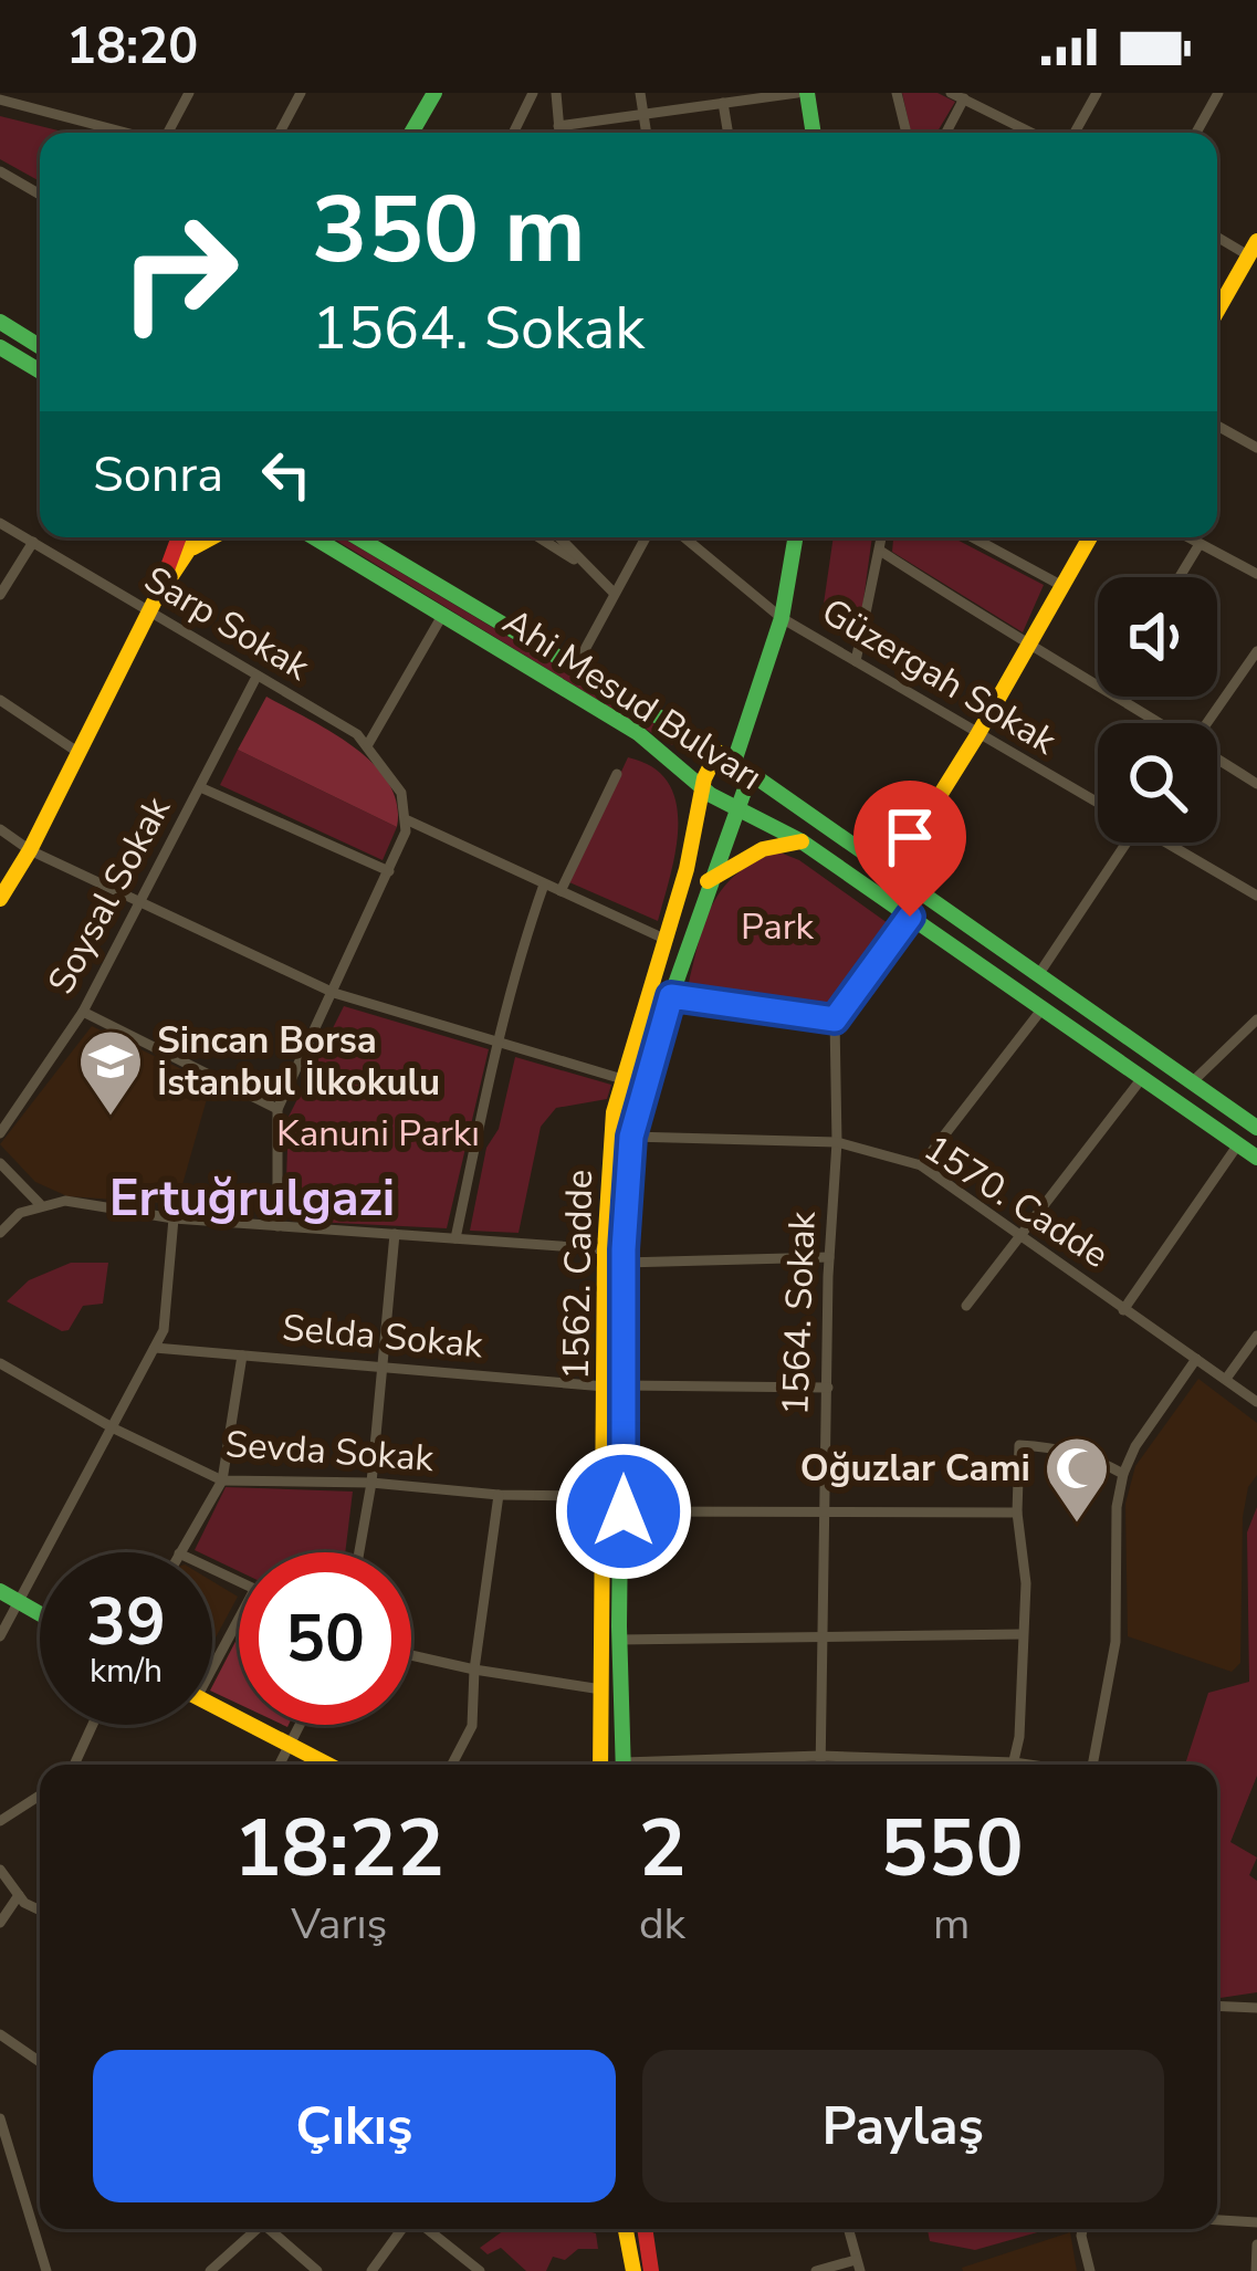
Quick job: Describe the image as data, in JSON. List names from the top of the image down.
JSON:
{
  "streets": {
    "main road": ["Ahi Mesud Bulvarı", "1562. Cadde"],
    "street": [
      "Sarp Sokak",
      "Güzergah Sokak",
      "Soysal Sokak",
      "1570. Cadde",
      "1564. Sokak",
      "Selda Sokak",
      "Sevda Sokak"
    ]
  },
  "crossings": [
    ["Sarp Sokak", "Soysal Sokak"],
    ["Ahi Mesud Bulvarı", "1562. Cadde"],
    ["1570. Cadde", "1562. Cadde"],
    ["1570. Cadde", "1564. Sokak"],
    ["1562. Cadde", "Selda Sokak"],
    ["1562. Cadde", "Sevda Sokak"],
    ["1564. Sokak", "Selda Sokak"]
  ],
  "districts": ["Ertuğrulgazi"],
  "parks": ["Park", "Kanuni Parkı"],
  "places": {
    "school or university": ["Sincan Borsa İstanbul İlkokulu"],
    "mosque": ["Oğuzlar Cami"]
  },
  "page": {
    "status": "18:20",
    "turn": ["350 m", "1564. Sokak"],
    "then": "Sonra",
    "speed": "39 km/h",
    "limit": "50",
    "eta": [
      "18:22",
      "Varış",
      "2",
      "dk",
      "550",
      "m"
    ],
    "buttons": ["Çıkış", "Paylaş"]
  }
}
